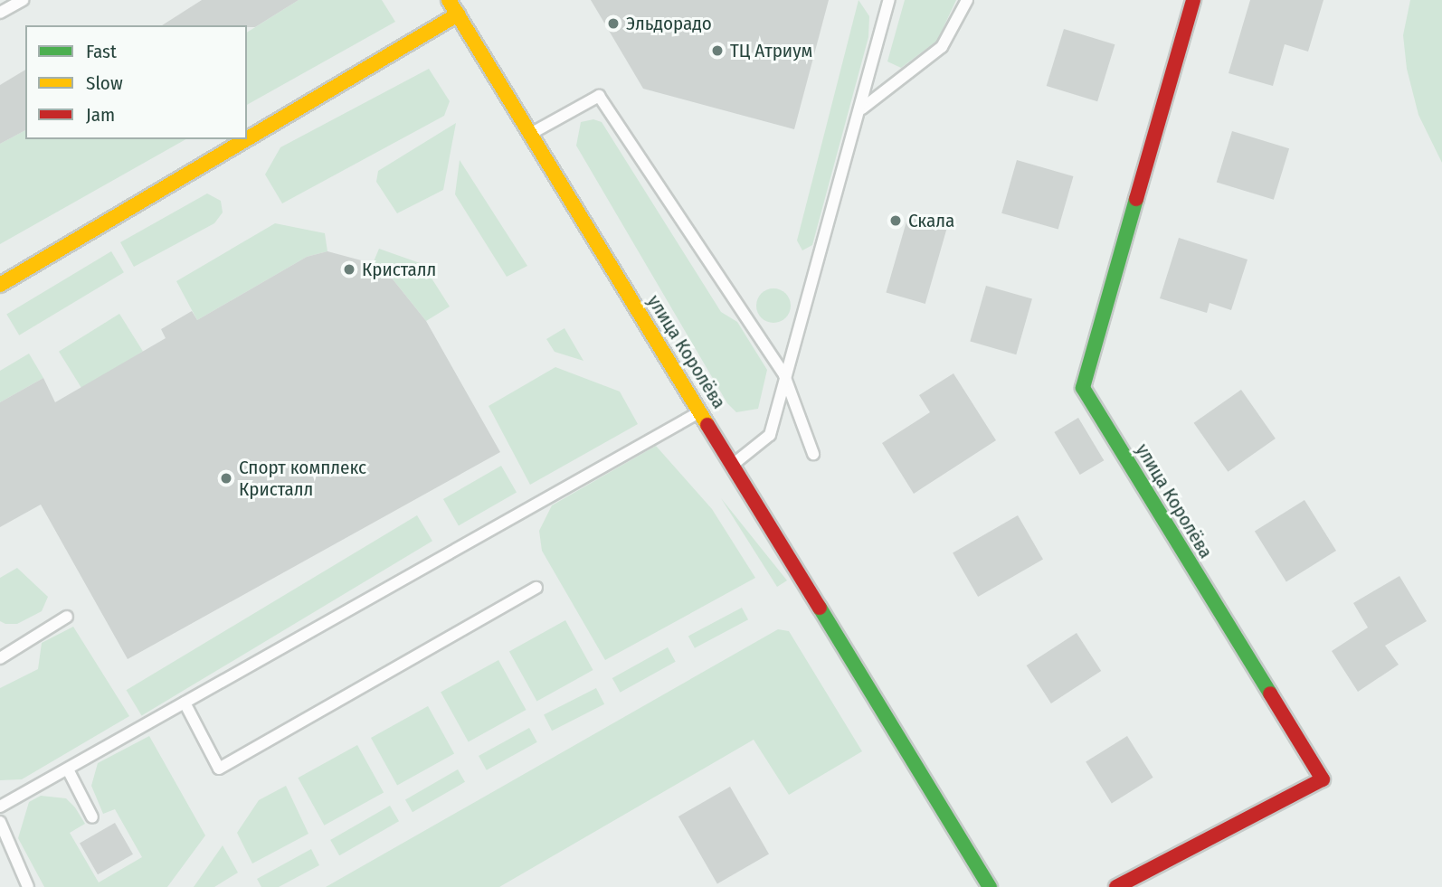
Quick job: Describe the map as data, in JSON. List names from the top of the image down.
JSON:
{
  "streets": {
    "street": ["улица Королёва"]
  },
  "places": [
    "Эльдорадо",
    "ТЦ Атриум",
    "Скала",
    "Кристалл",
    "Спорт комплекс Кристалл"
  ],
  "legend": ["Fast", "Slow", "Jam"]
}
